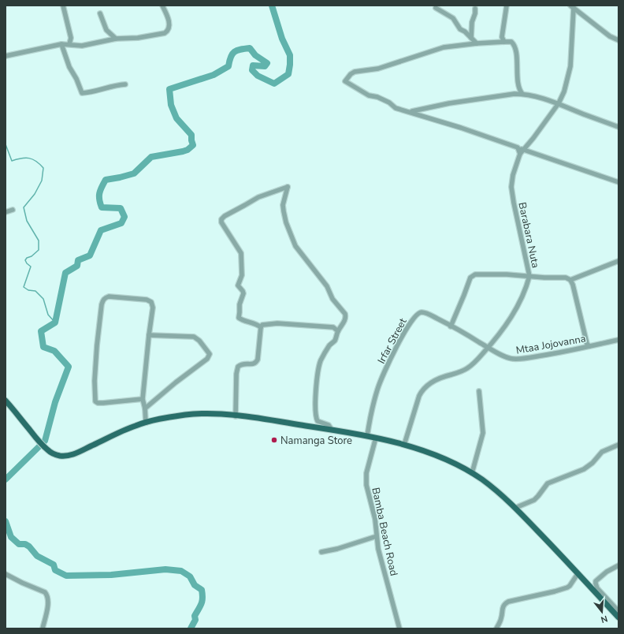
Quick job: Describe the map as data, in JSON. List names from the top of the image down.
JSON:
{
  "streets": {
    "street": [
      "Barabara Nuta",
      "Irfar Street",
      "Mtaa Jojovanna",
      "Bamba Beach Road"
    ]
  },
  "crossings": [
    ["Barabara Nuta", "Irfar Street"],
    ["Barabara Nuta", "Mtaa Jojovanna"],
    ["Irfar Street", "Mtaa Jojovanna"]
  ],
  "places": ["Namanga Store"],
  "north": "bottom"
}
